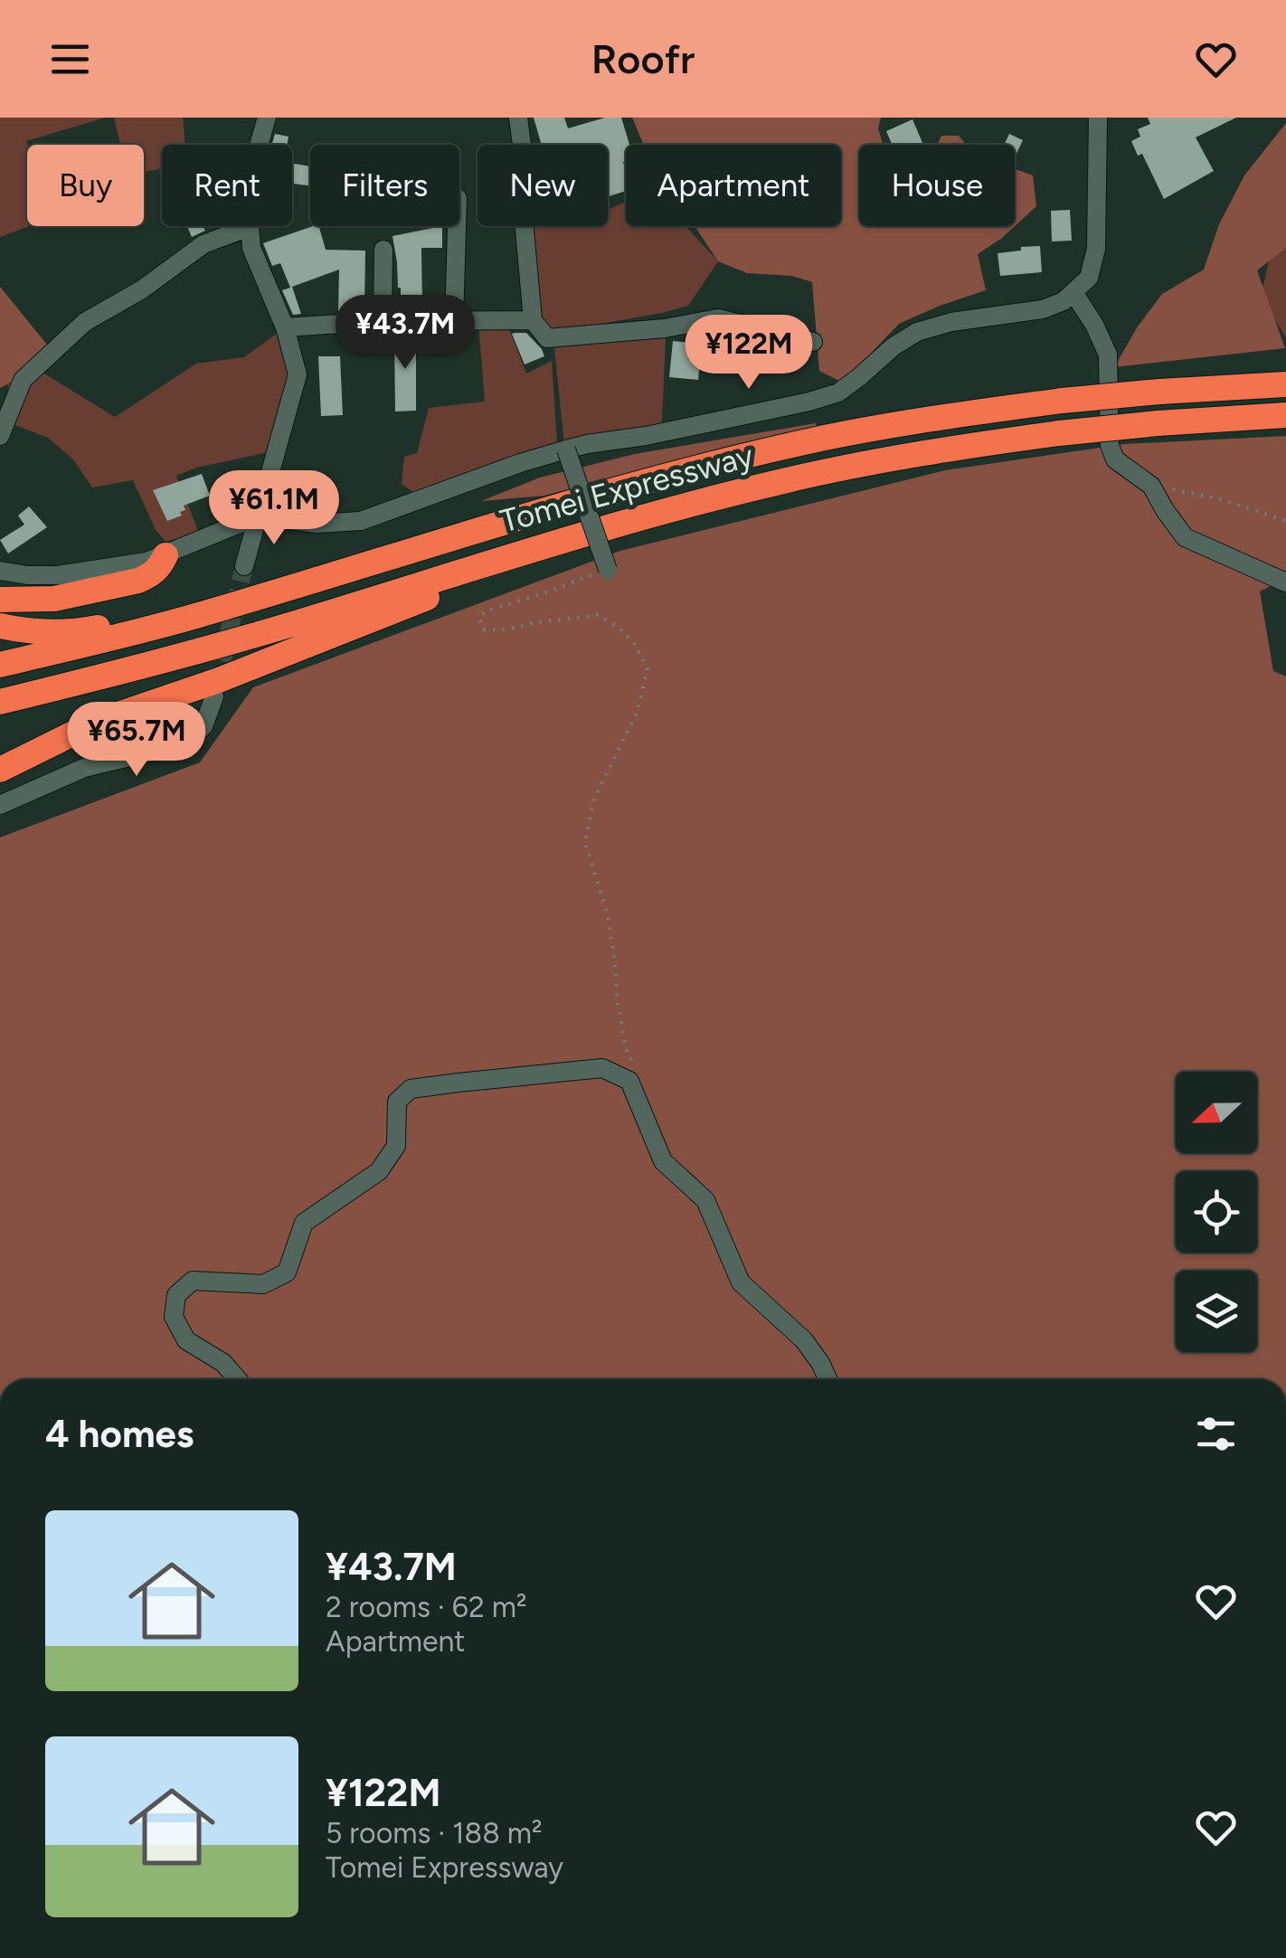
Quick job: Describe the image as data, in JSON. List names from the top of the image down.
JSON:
{
  "streets": {
    "highway": ["Tomei Expressway"]
  },
  "north": "left",
  "page": {
    "header": "Roofr",
    "chip": [
      "Buy",
      "Rent",
      "Filters",
      "New",
      "Apartment",
      "House"
    ],
    "price": [
      "¥43.7M",
      "¥122M",
      "¥61.1M",
      "¥65.7M"
    ],
    "heading": "4 homes",
    "list": [
      {
        "name": "¥43.7M",
        "note": "2 rooms · 62 m² · Apartment"
      },
      {
        "name": "¥122M",
        "note": "5 rooms · 188 m² · Tomei Expressway"
      }
    ]
  }
}
